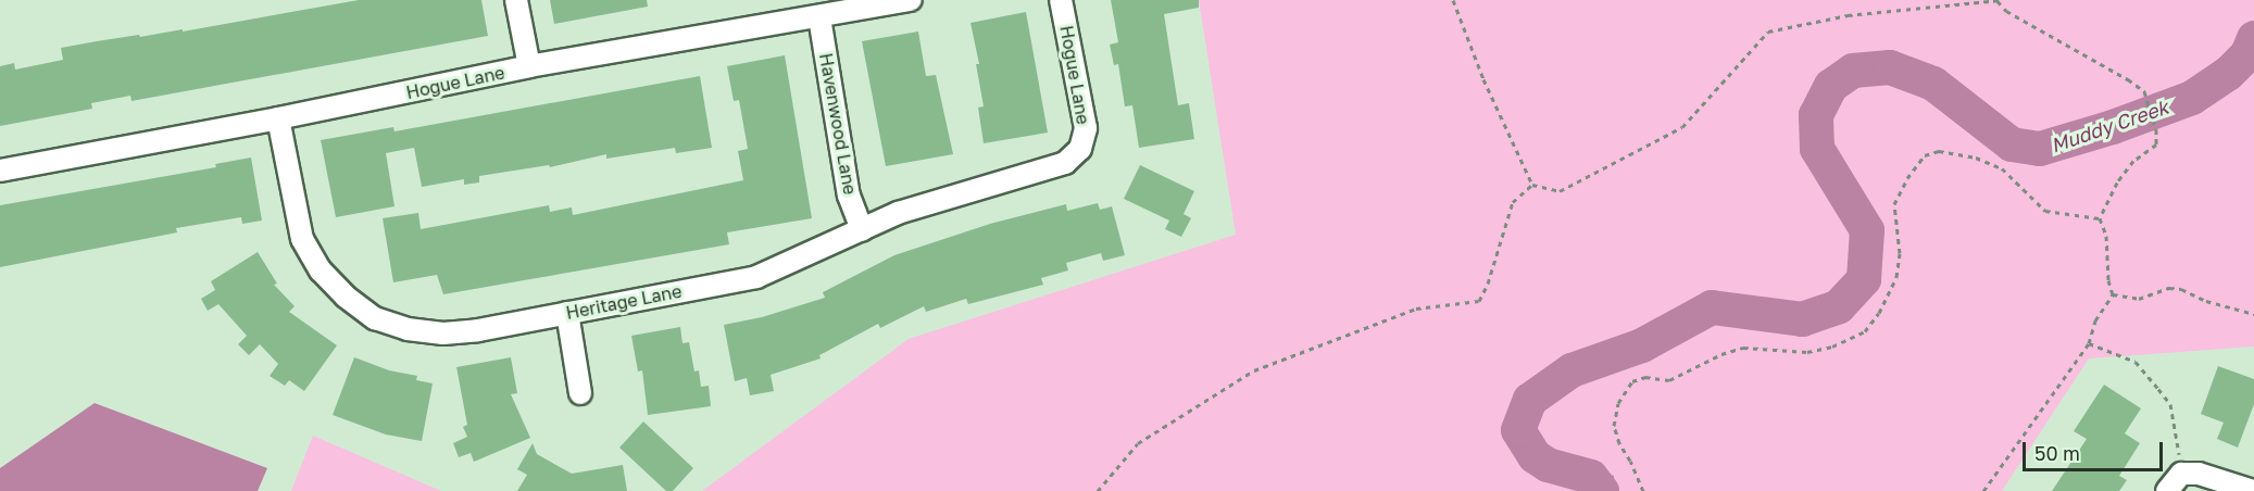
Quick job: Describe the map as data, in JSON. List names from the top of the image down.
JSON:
{
  "streets": {
    "street": ["Hogue Lane", "Havenwood Lane", "Heritage Lane"]
  },
  "crossings": [
    ["Hogue Lane", "Havenwood Lane"],
    ["Hogue Lane", "Heritage Lane"],
    ["Havenwood Lane", "Heritage Lane"]
  ],
  "water": ["Muddy Creek"],
  "scale_bar": "50 m"
}
